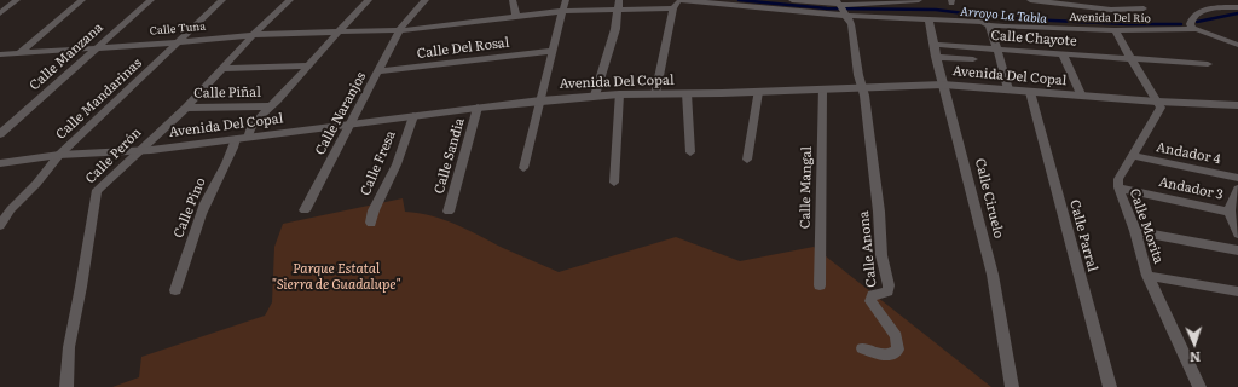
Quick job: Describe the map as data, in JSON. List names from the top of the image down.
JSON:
{
  "streets": {
    "street": [
      "Avenida Del Río",
      "Calle Tuna",
      "Calle Chayote",
      "Calle Del Rosal",
      "Calle Manzana",
      "Avenida Del Copal",
      "Calle Piñal",
      "Calle Mandarinas",
      "Calle Naranjos",
      "Andador 4",
      "Calle Perón",
      "Calle Sandia",
      "Calle Fresa",
      "Calle Mangal",
      "Andador 3",
      "Calle Ciruelo",
      "Calle Pino",
      "Calle Morita",
      "Calle Parral",
      "Calle Anona"
    ]
  },
  "crossings": [
    ["Avenida Del Río", "Calle Ciruelo"],
    ["Calle Tuna", "Calle Manzana"],
    ["Calle Tuna", "Calle Mandarinas"],
    ["Calle Tuna", "Calle Naranjos"],
    ["Calle Tuna", "Calle Perón"],
    ["Calle Chayote", "Calle Ciruelo"],
    ["Calle Del Rosal", "Calle Naranjos"],
    ["Avenida Del Copal", "Calle Mandarinas"],
    ["Avenida Del Copal", "Calle Naranjos"],
    ["Avenida Del Copal", "Calle Perón"],
    ["Avenida Del Copal", "Calle Sandia"],
    ["Avenida Del Copal", "Calle Fresa"],
    ["Avenida Del Copal", "Calle Mangal"],
    ["Avenida Del Copal", "Calle Ciruelo"],
    ["Avenida Del Copal", "Calle Pino"],
    ["Avenida Del Copal", "Calle Morita"],
    ["Avenida Del Copal", "Calle Parral"],
    ["Avenida Del Copal", "Calle Anona"],
    ["Calle Piñal", "Calle Perón"],
    ["Andador 4", "Calle Morita"],
    ["Andador 3", "Calle Morita"]
  ],
  "water": ["Arroyo La Tabla"],
  "parks": ["Parque Estatal \"Sierra de Guadalupe\""],
  "north": "bottom"
}
